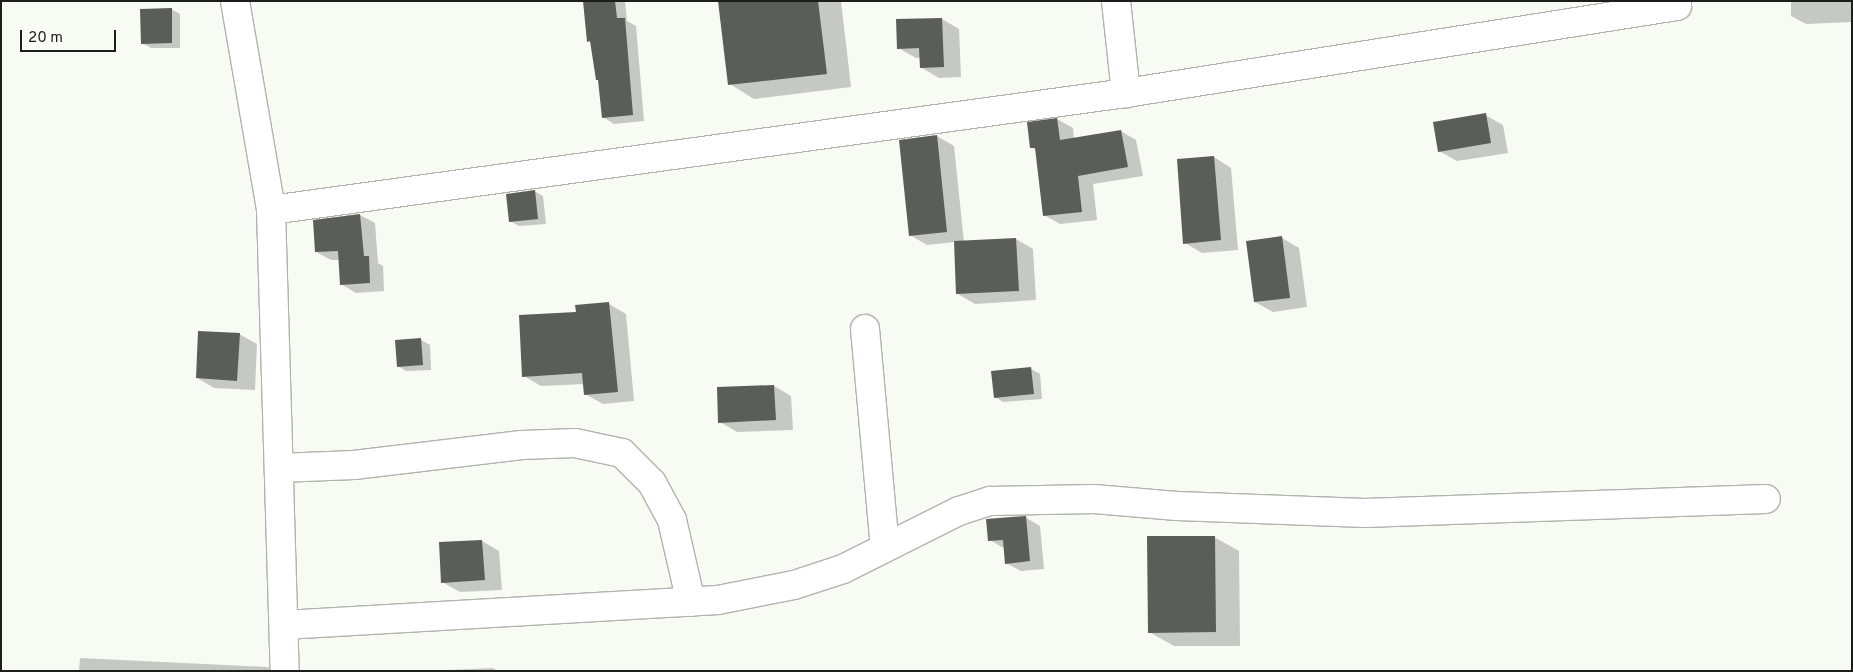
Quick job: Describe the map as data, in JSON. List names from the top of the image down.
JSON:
{
  "scale_bar": "20 m"
}
